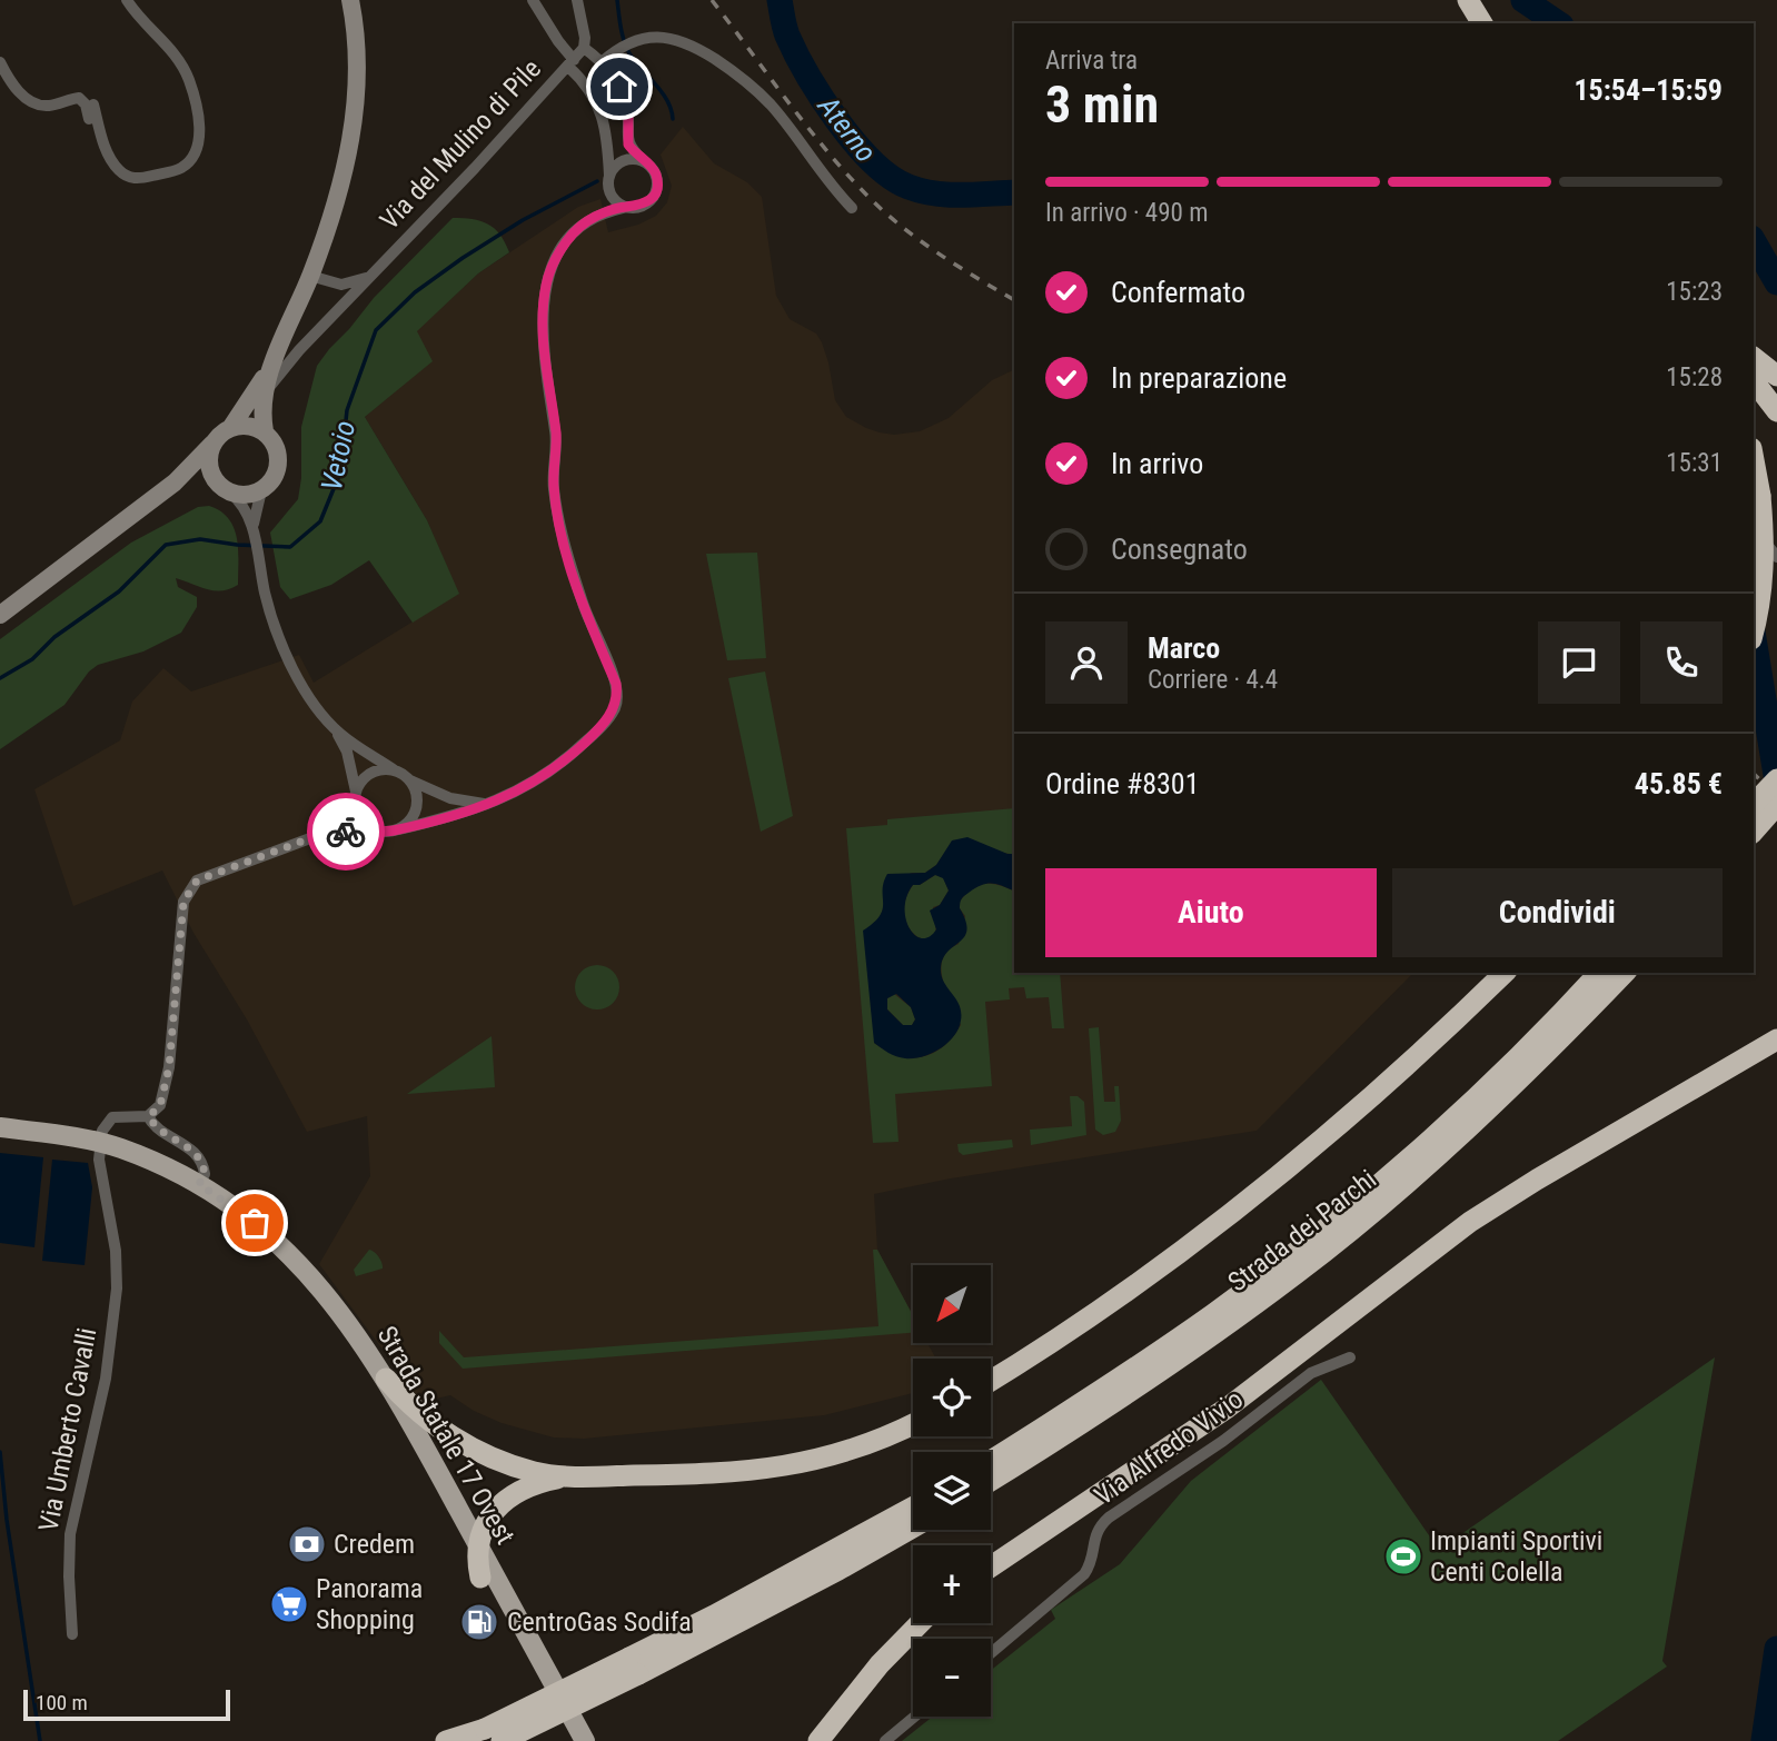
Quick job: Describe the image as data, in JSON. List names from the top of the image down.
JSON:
{
  "streets": {
    "highway": ["Strada dei Parchi"],
    "main road": ["Strada Statale 17 Ovest"],
    "street": ["Via del Mulino di Pile", "Via Umberto Cavalli", "Via Alfredo Vivio"]
  },
  "crossings": [
    ["Via Umberto Cavalli", "Strada Statale 17 Ovest"]
  ],
  "water": ["Aterno", "Vetoio"],
  "places": {
    "bank": ["Credem"],
    "sports": ["Impianti Sportivi Centi Colella"],
    "supermarket": ["Panorama Shopping"],
    "fuel station": ["CentroGas Sodifa"]
  },
  "scale_bar": "100 m",
  "north": "bottom left",
  "page": {
    "heading": ["3 min", "Arriva tra", "15:54–15:59"],
    "panel": [
      "Marco",
      "Corriere · 4.4",
      "Ordine #8301",
      "45.85 €"
    ],
    "bar": "In arrivo · 490 m",
    "list": [
      ["Confermato", "15:23"],
      ["In preparazione", "15:28"],
      ["In arrivo", "15:31"],
      "Consegnato"
    ],
    "buttons": ["Aiuto", "Condividi"],
    "map_buttons": ["+", "−"],
    "scale": "100 m"
  }
}
